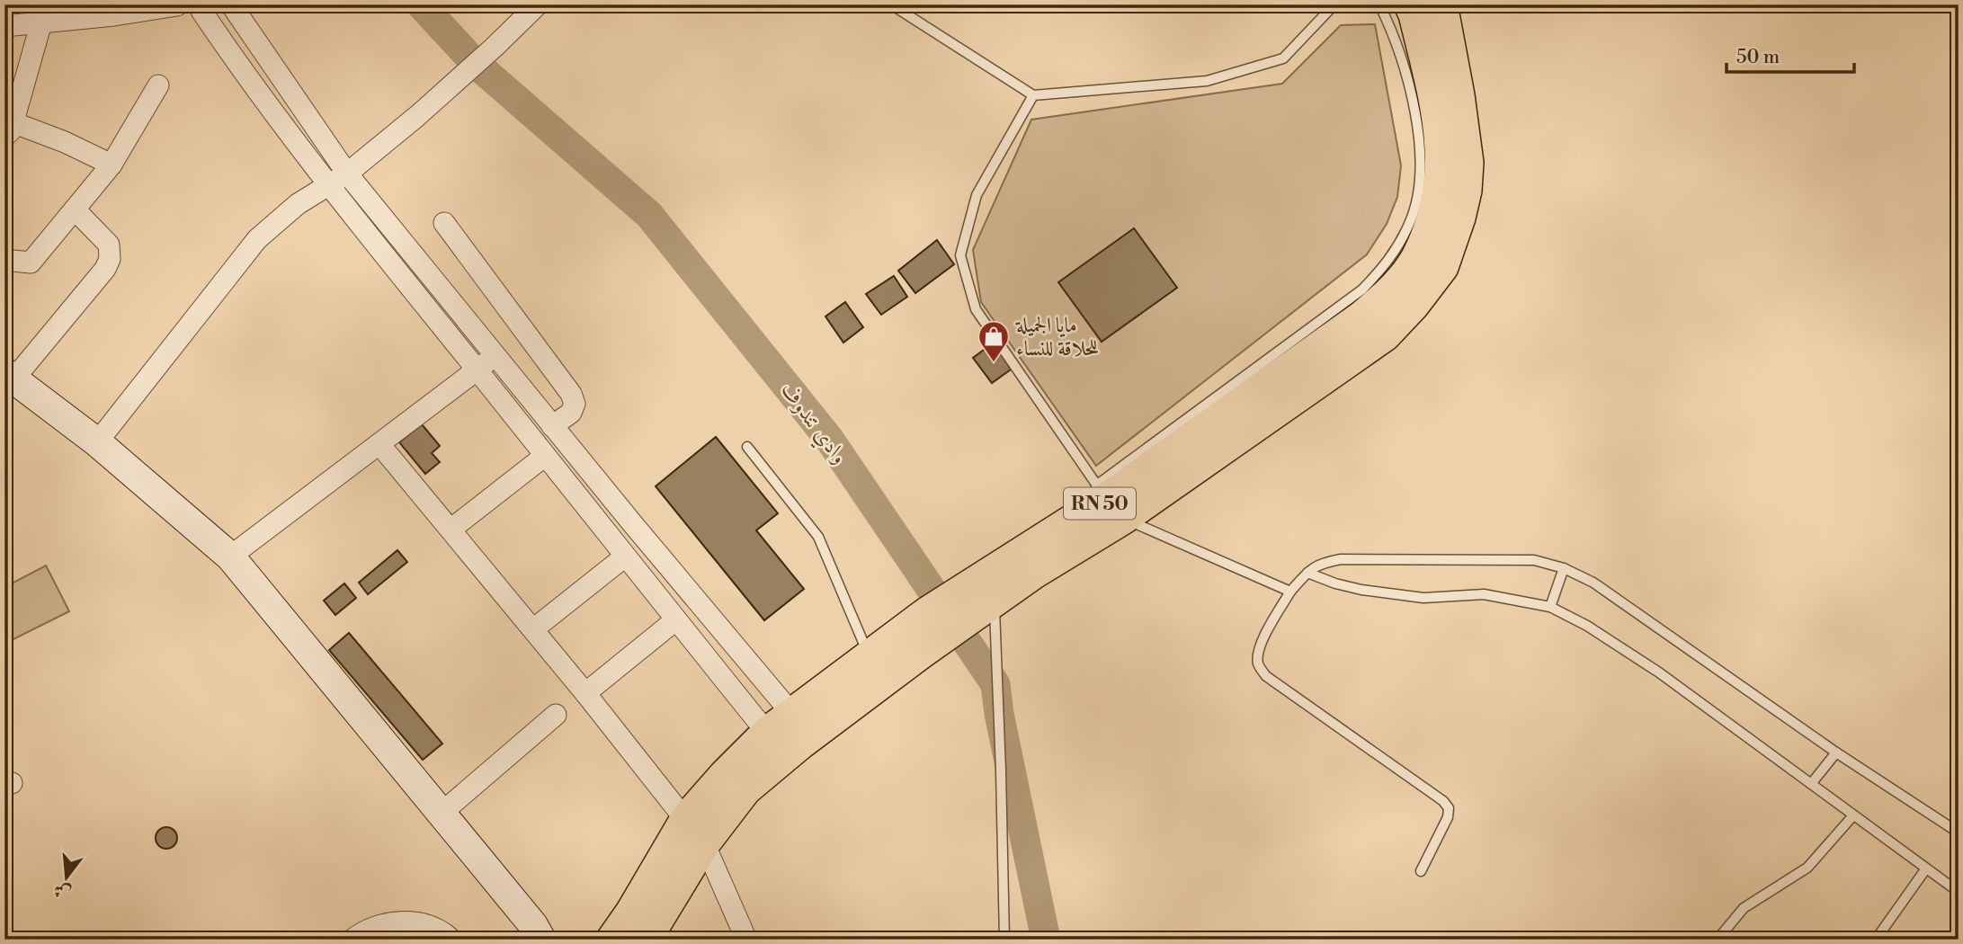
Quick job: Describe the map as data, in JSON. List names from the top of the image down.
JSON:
{
  "streets": {
    "main road": ["RN 50"]
  },
  "water": ["وادي تندوف"],
  "places": {
    "shop": ["مايا الجميلة للحلاقة للنساء"]
  },
  "scale_bar": "50 m",
  "north": "bottom"
}
